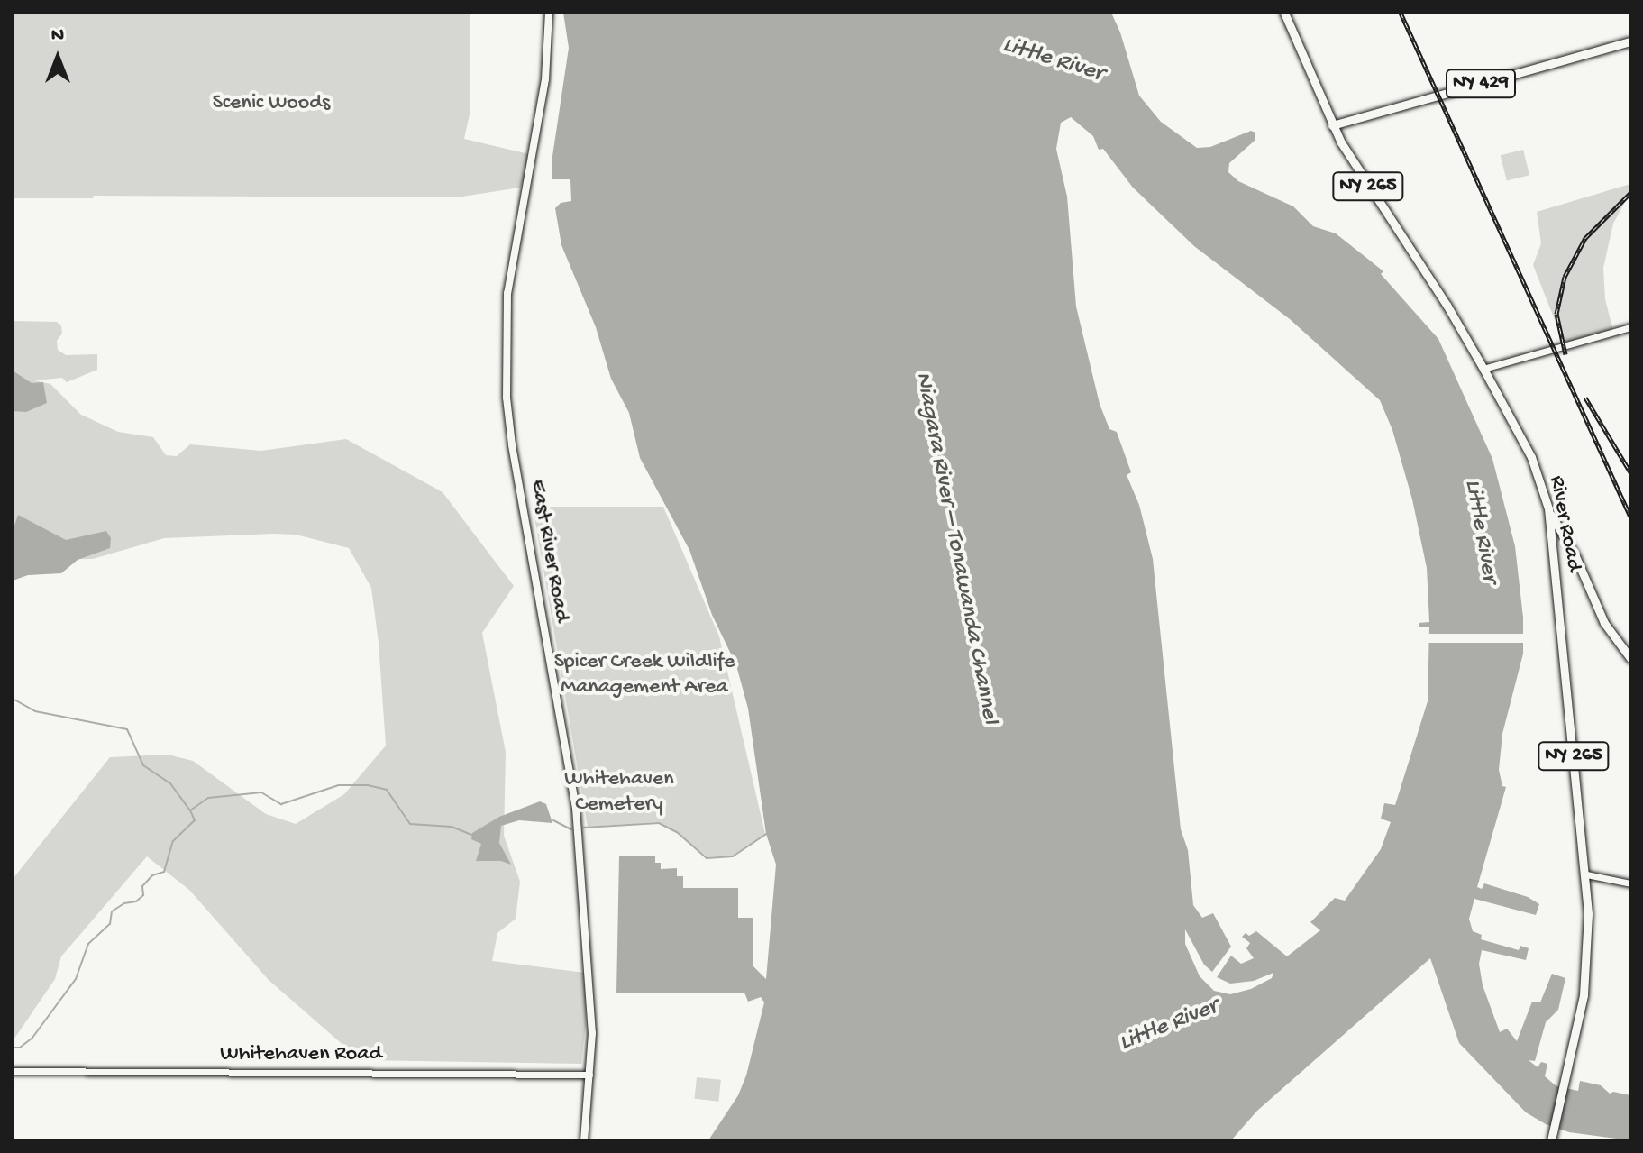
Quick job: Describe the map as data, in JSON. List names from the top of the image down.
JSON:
{
  "streets": {
    "main road": [
      "NY 429",
      "NY 265",
      "River Road",
      "East River Road"
    ],
    "street": ["Whitehaven Road"]
  },
  "crossings": [
    ["NY 429", "River Road"],
    ["East River Road", "Whitehaven Road"]
  ],
  "water": ["Little River", "Niagara River – Tonawanda Channel"],
  "parks": ["Scenic Woods", "Spicer Creek Wildlife Management Area", "Whitehaven Cemetery"],
  "north": "top"
}
